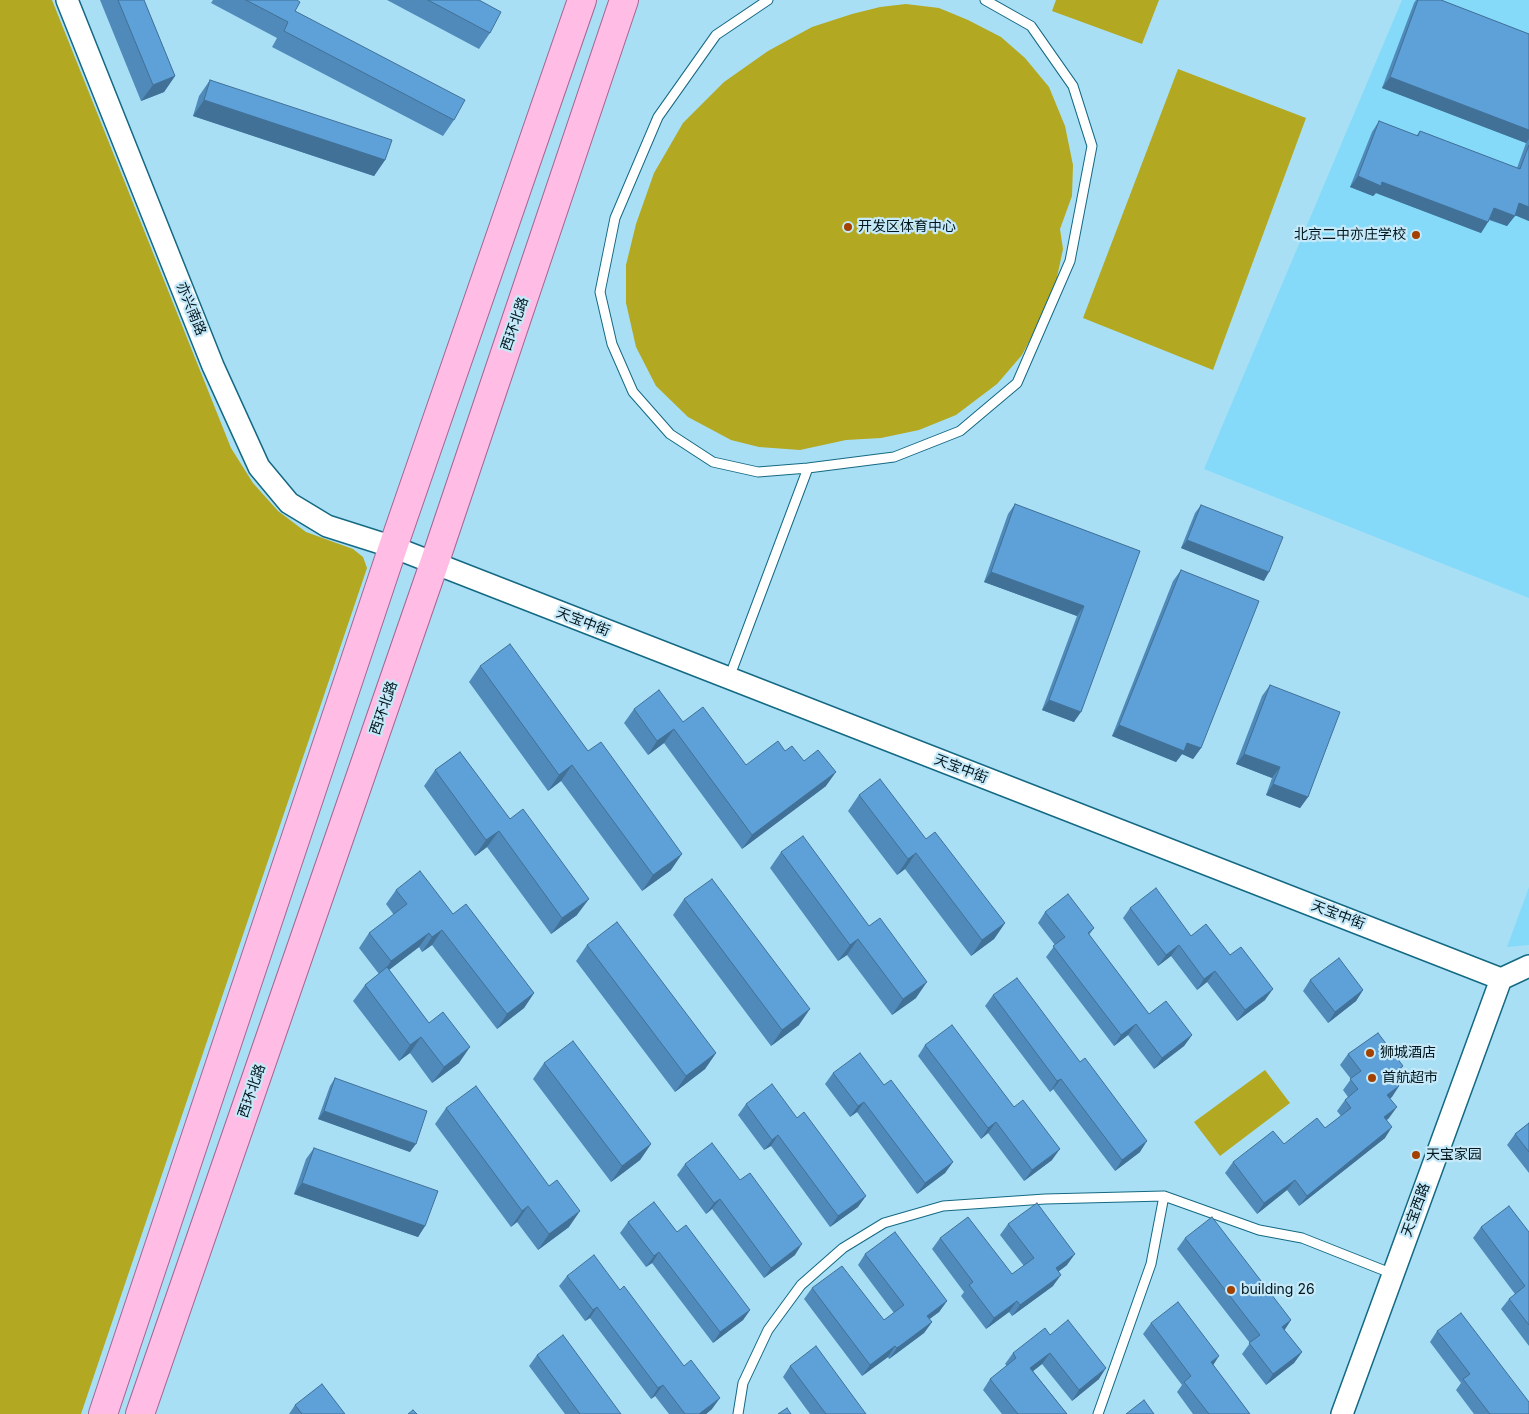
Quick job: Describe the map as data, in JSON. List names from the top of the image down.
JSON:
{
  "streets": {
    "main road": ["西环北路"],
    "street": ["亦兴南路", "天宝中街", "天宝西路"]
  },
  "crossings": [
    ["亦兴南路", "天宝中街"],
    ["西环北路", "天宝中街"],
    ["天宝中街", "天宝西路"]
  ],
  "places": [
    "开发区体育中心",
    "北京二中亦庄学校",
    "狮城酒店",
    "首航超市",
    "天宝家园",
    "building 26"
  ]
}
